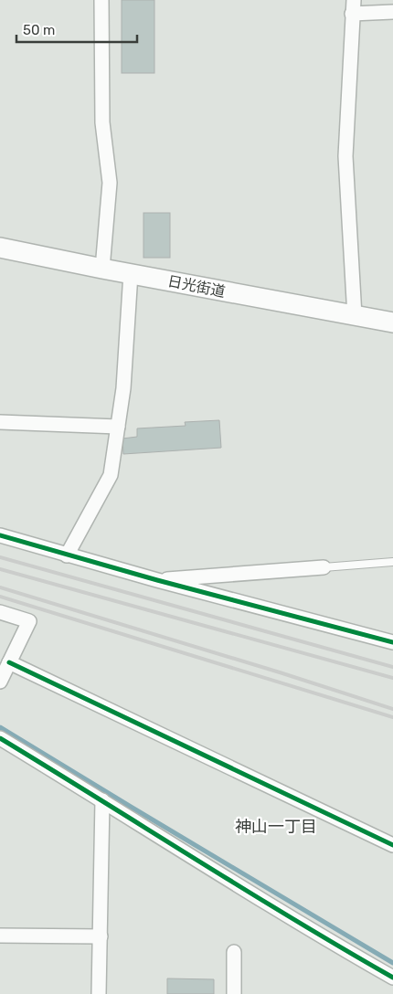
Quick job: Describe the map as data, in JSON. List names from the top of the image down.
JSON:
{
  "streets": {
    "main road": ["日光街道"]
  },
  "districts": ["神山一丁目"],
  "scale_bar": "50 m"
}
